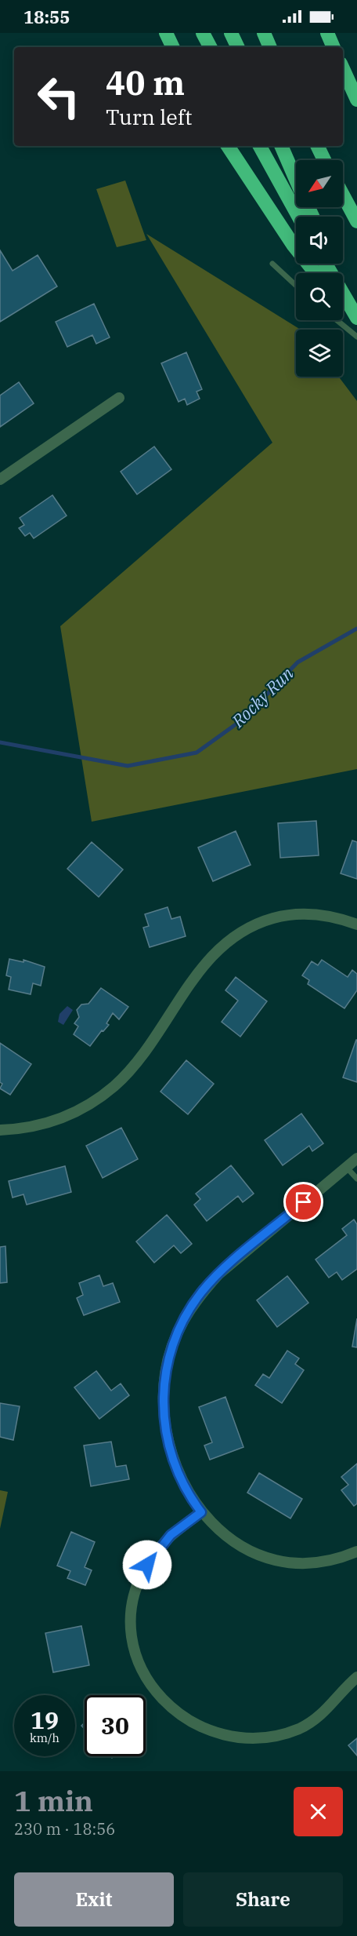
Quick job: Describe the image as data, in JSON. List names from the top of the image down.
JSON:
{
  "water": ["Rocky Run"],
  "north": "bottom left",
  "page": {
    "status": "18:55",
    "turn": ["40 m", "Turn left"],
    "speed": "19 km/h",
    "limit": "30",
    "heading": ["1 min", "230 m · 18:56"],
    "buttons": ["Exit", "Share"]
  }
}
